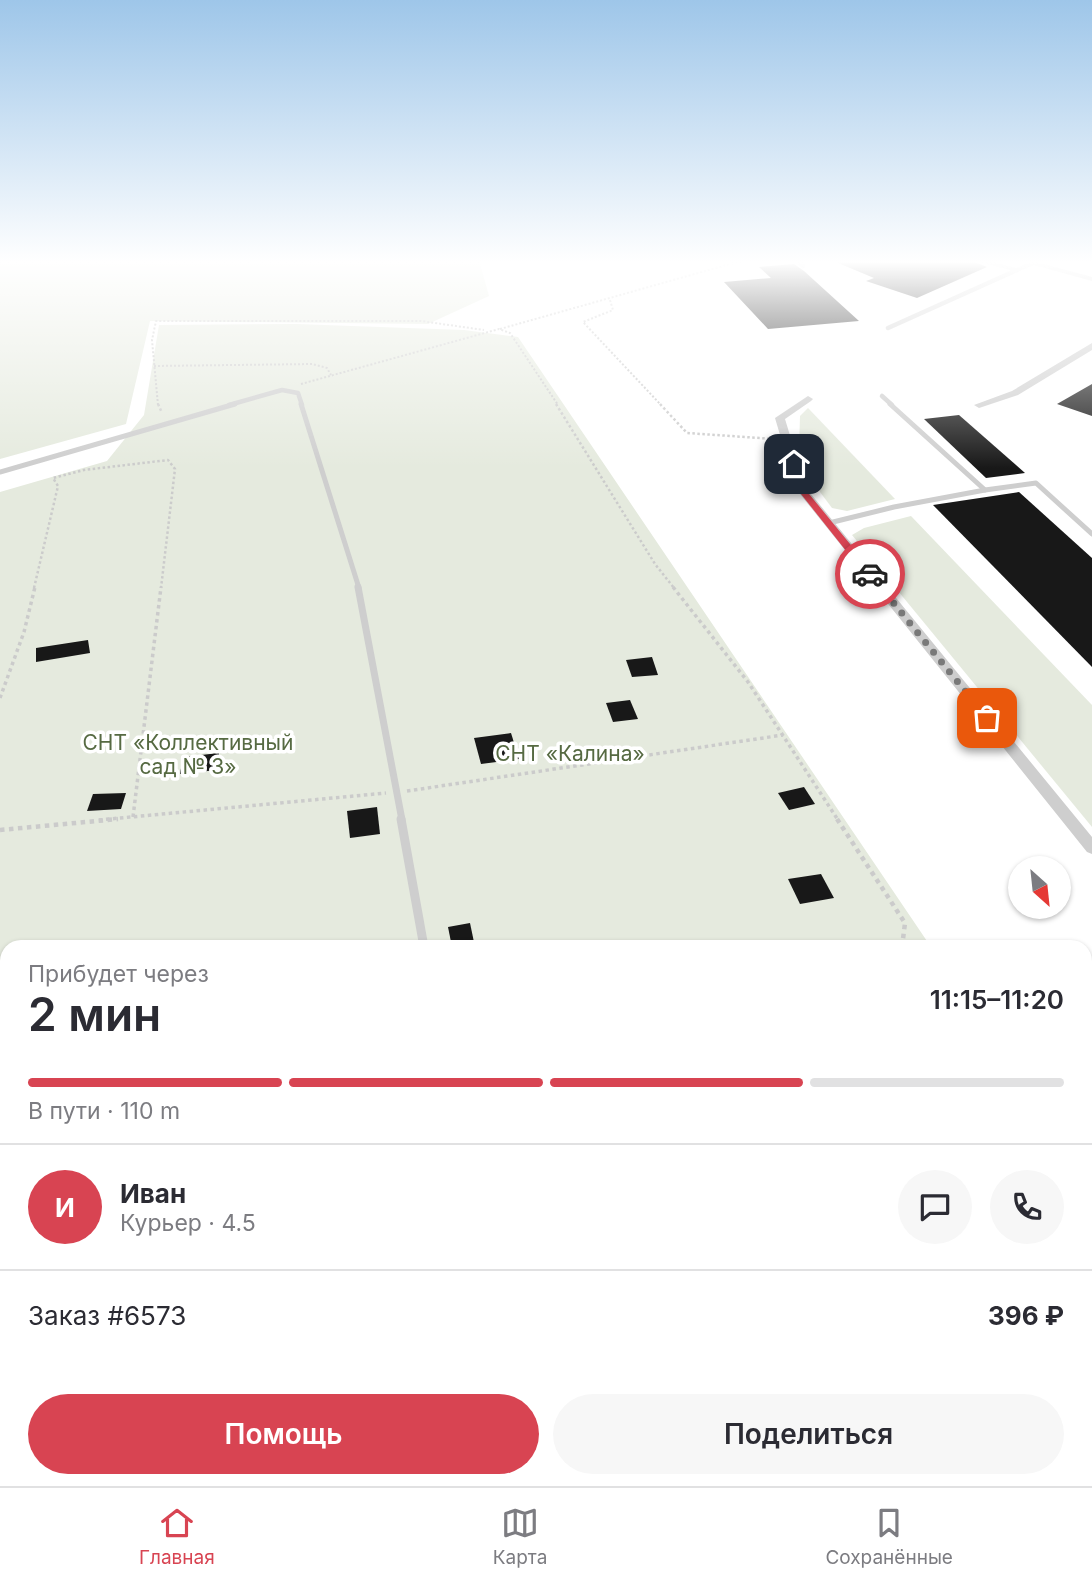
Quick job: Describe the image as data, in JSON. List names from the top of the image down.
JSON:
{
  "parks": ["СНТ «Коллективный сад № 3»", "СНТ «Калина»"],
  "north": "bottom right",
  "page": {
    "heading": ["2 мин", "Прибудет через", "11:15–11:20"],
    "panel": [
      "Иван",
      "Курьер · 4.5",
      "Заказ #6573",
      "396 ₽"
    ],
    "bar": "В пути · 110 m",
    "round": "И",
    "buttons": ["Помощь", "Поделиться"],
    "tabs": ["Главная", "Карта", "Сохранённые"]
  }
}
